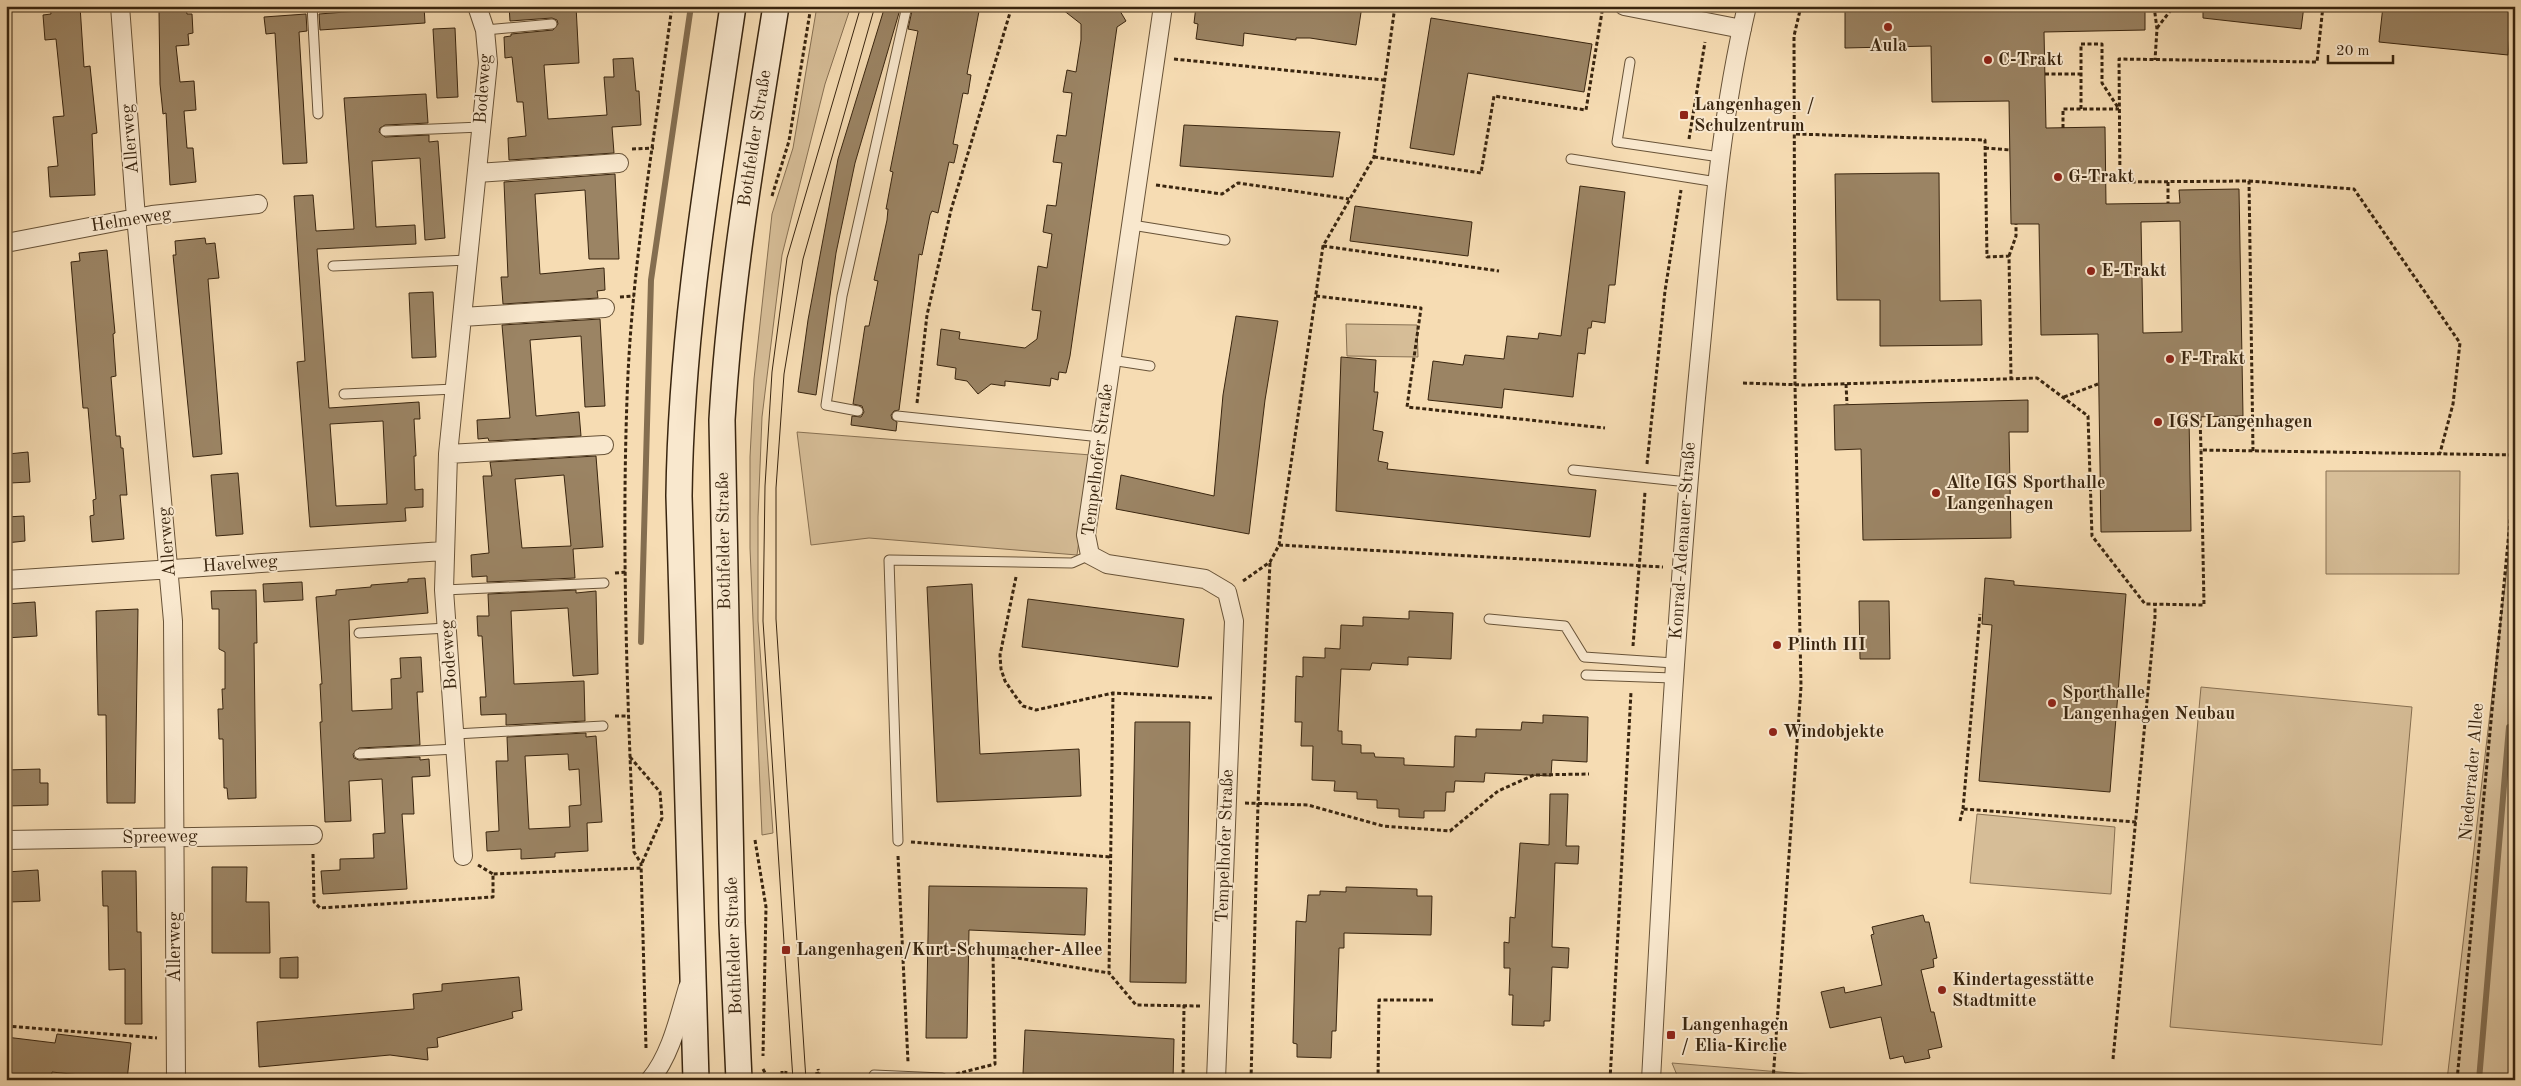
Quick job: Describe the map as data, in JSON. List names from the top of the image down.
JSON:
{
  "streets": {
    "main road": ["Bothfelder Straße"],
    "street": [
      "Bodeweg",
      "Allerweg",
      "Helmeweg",
      "Tempelhofer Straße",
      "Konrad-Adenauer-Straße",
      "Havelweg",
      "Spreeweg"
    ],
    "path": ["Niederrader Allee"]
  },
  "crossings": [
    ["Bodeweg", "Havelweg"],
    ["Allerweg", "Helmeweg"],
    ["Allerweg", "Havelweg"],
    ["Allerweg", "Spreeweg"]
  ],
  "places": {
    "other": [
      "Aula",
      "C-Trakt",
      "G-Trakt",
      "E-Trakt",
      "F-Trakt",
      "IGS Langenhagen",
      "Alte IGS Sporthalle Langenhagen",
      "Plinth III",
      "Sporthalle Langenhagen Neubau",
      "Windobjekte",
      "Kindertagesstätte Stadtmitte"
    ],
    "transit": ["Langenhagen / Schulzentrum", "Langenhagen/Kurt-Schumacher-Allee", "Langenhagen / Elia-Kirche"]
  },
  "scale_bar": "20 m"
}
